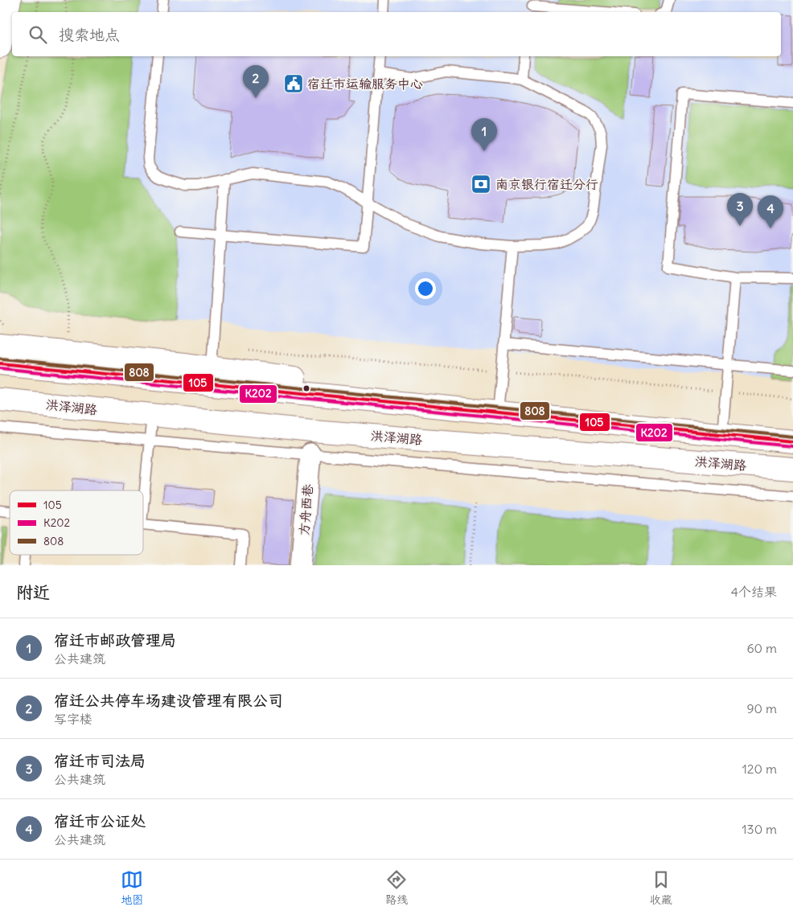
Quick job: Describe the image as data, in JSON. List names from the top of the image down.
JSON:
{
  "streets": {
    "main road": ["洪泽湖路"],
    "street": ["方舟西巷"]
  },
  "places": {
    "public building": ["宿迁市运输服务中心"],
    "bank": ["南京银行宿迁分行"]
  },
  "lines": ["transit line 808", "transit line 105", "transit line K202"],
  "legend": ["105", "K202", "808"],
  "page": {
    "search": "搜索地点",
    "pins": [
      "2",
      "1",
      "3",
      "4"
    ],
    "heading": ["附近", "4个结果"],
    "list": [
      {
        "mark": "1",
        "name": "宿迁市邮政管理局",
        "note": "公共建筑",
        "value": "60 m"
      },
      {
        "mark": "2",
        "name": "宿迁公共停车场建设管理有限公司",
        "note": "写字楼",
        "value": "90 m"
      },
      {
        "mark": "3",
        "name": "宿迁市司法局",
        "note": "公共建筑",
        "value": "120 m"
      },
      {
        "mark": "4",
        "name": "宿迁市公证处",
        "note": "公共建筑",
        "value": "130 m"
      }
    ],
    "nav": ["地图", "路线", "收藏"]
  }
}
